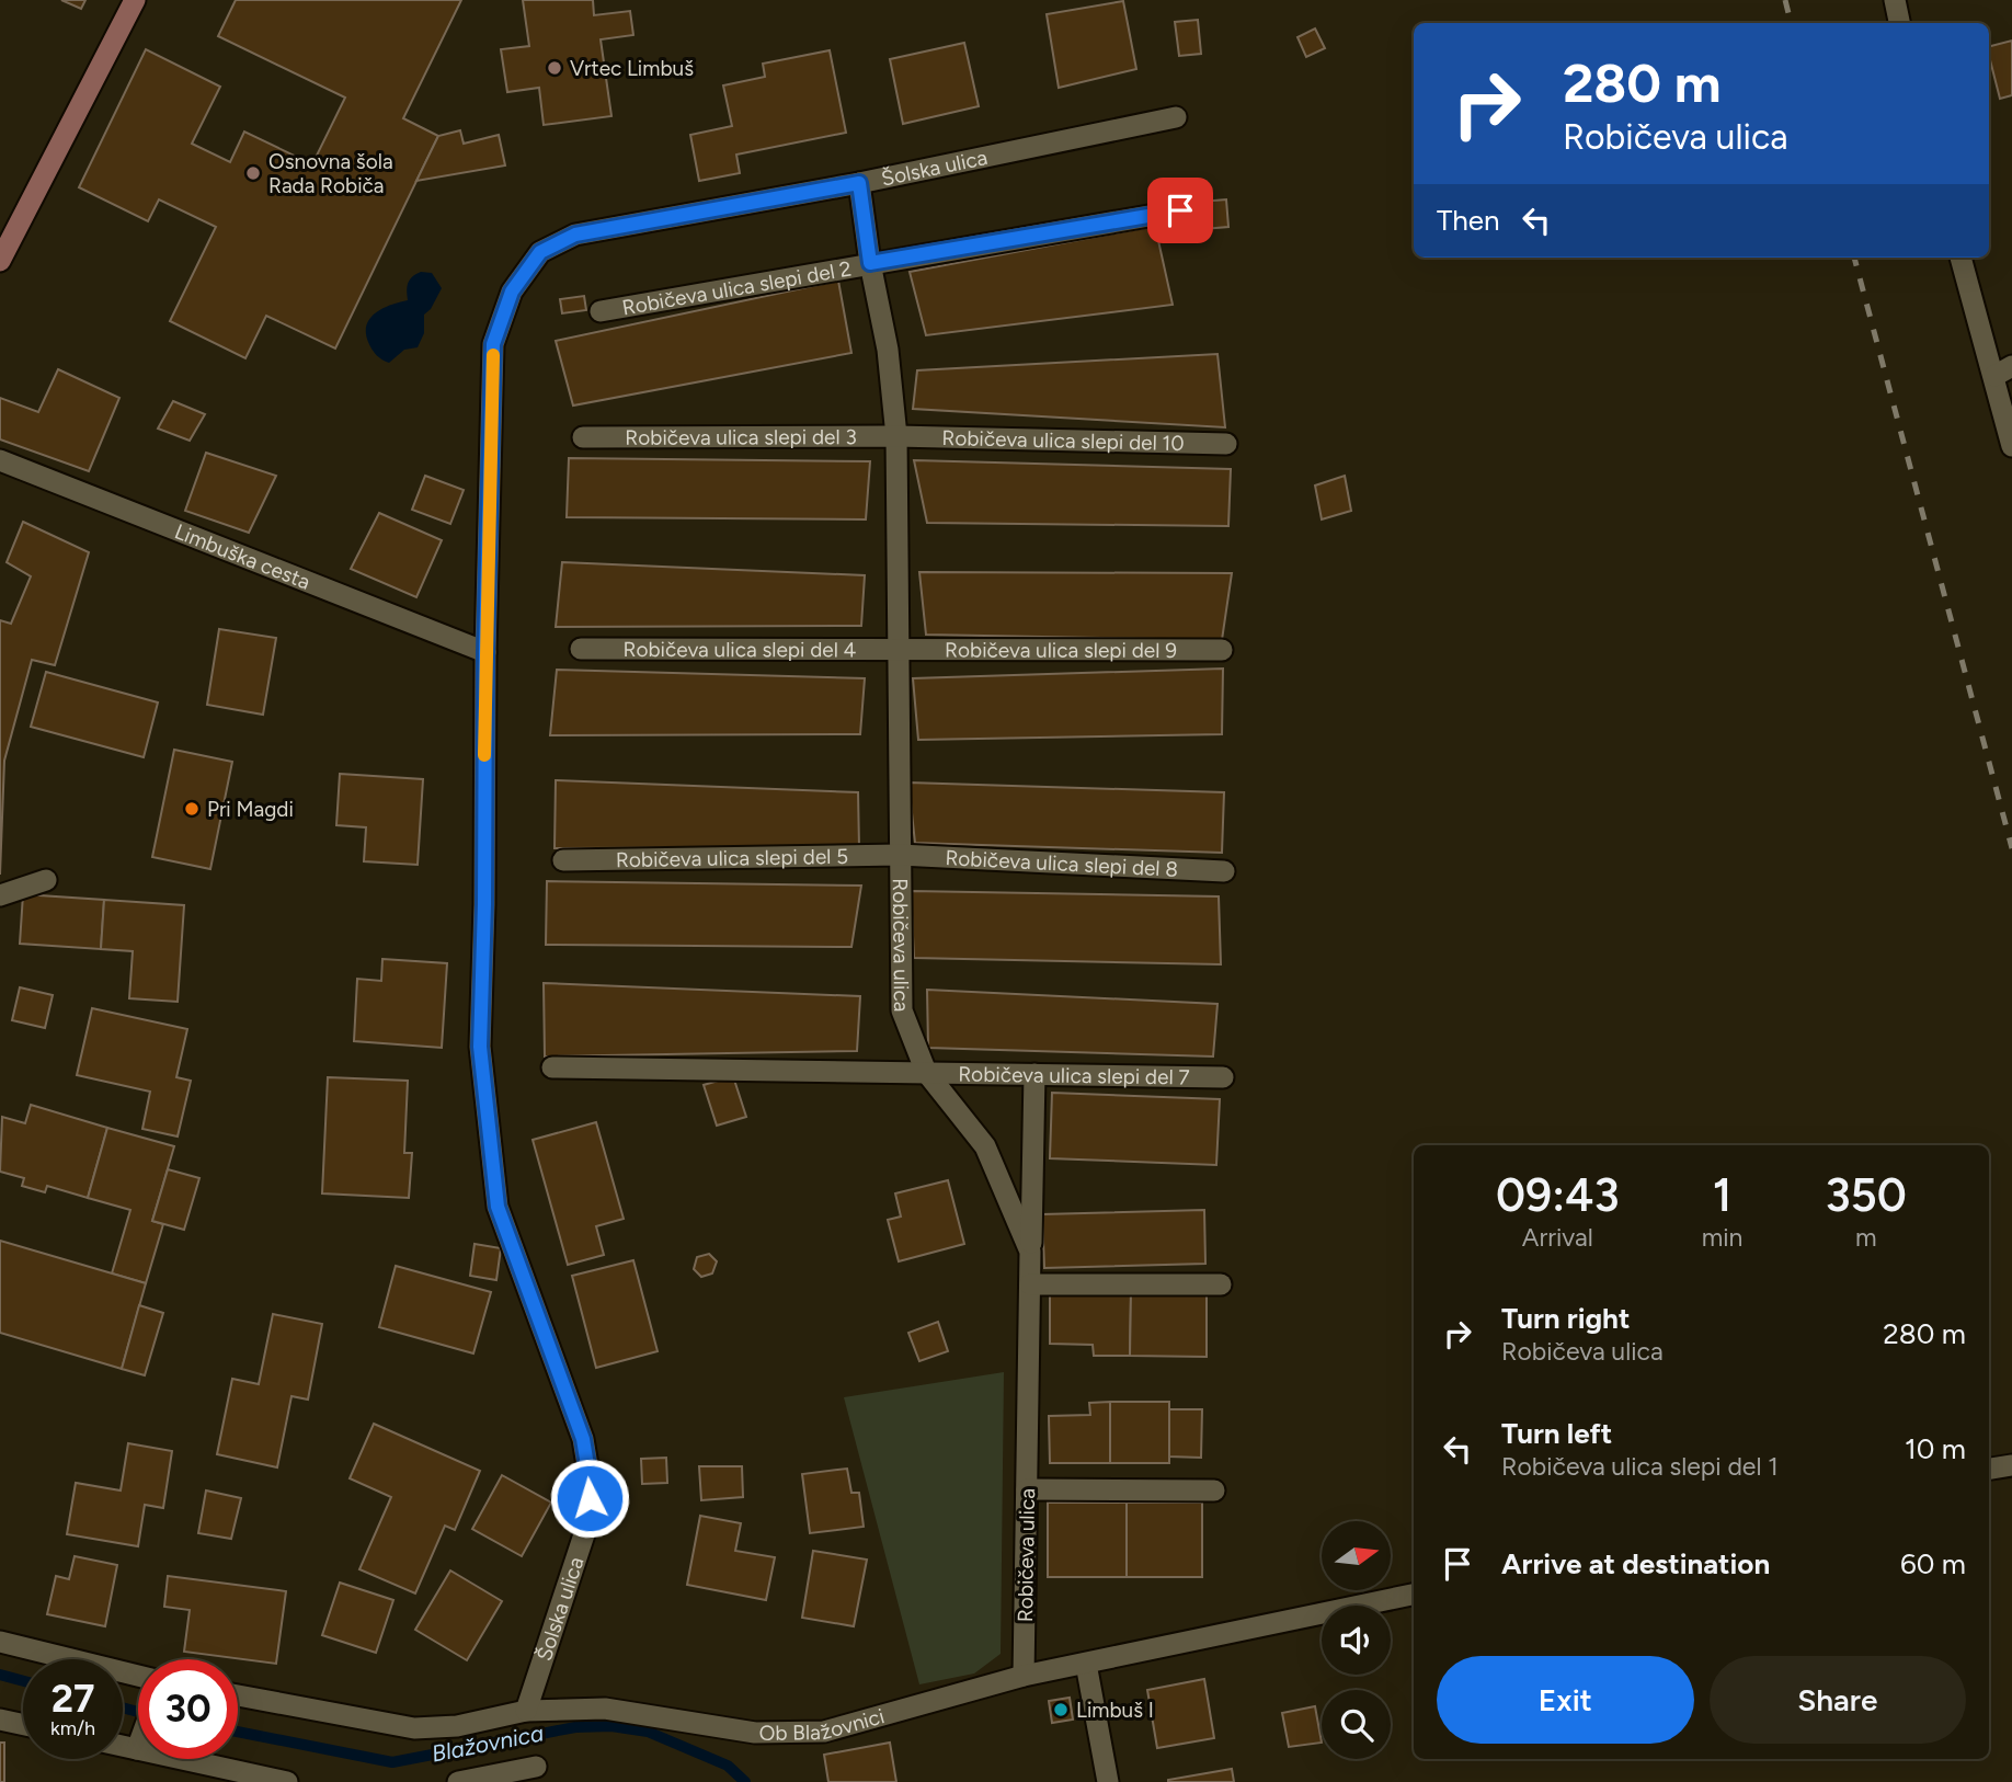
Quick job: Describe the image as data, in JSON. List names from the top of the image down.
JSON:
{
  "streets": {
    "street": [
      "Šolska ulica",
      "Robičeva ulica slepi del 2",
      "Robičeva ulica slepi del 3",
      "Robičeva ulica slepi del 10",
      "Limbuška cesta",
      "Robičeva ulica slepi del 4",
      "Robičeva ulica slepi del 9",
      "Robičeva ulica slepi del 5",
      "Robičeva ulica slepi del 8",
      "Robičeva ulica",
      "Robičeva ulica slepi del 7",
      "Ob Blažovnici"
    ]
  },
  "crossings": [
    ["Šolska ulica", "Limbuška cesta"],
    ["Šolska ulica", "Robičeva ulica"],
    ["Šolska ulica", "Ob Blažovnici"],
    ["Robičeva ulica slepi del 2", "Robičeva ulica"],
    ["Robičeva ulica slepi del 3", "Robičeva ulica slepi del 10"],
    ["Robičeva ulica slepi del 3", "Robičeva ulica"],
    ["Robičeva ulica slepi del 10", "Robičeva ulica"],
    ["Robičeva ulica slepi del 4", "Robičeva ulica slepi del 9"],
    ["Robičeva ulica slepi del 4", "Robičeva ulica"],
    ["Robičeva ulica slepi del 9", "Robičeva ulica"],
    ["Robičeva ulica slepi del 5", "Robičeva ulica slepi del 8"],
    ["Robičeva ulica slepi del 5", "Robičeva ulica"],
    ["Robičeva ulica slepi del 8", "Robičeva ulica"],
    ["Robičeva ulica", "Robičeva ulica slepi del 7"],
    ["Robičeva ulica", "Ob Blažovnici"]
  ],
  "water": ["Blažovnica"],
  "places": [
    "Vrtec Limbuš",
    "Osnovna šola Rada Robiča",
    "Pri Magdi",
    "Limbuš I"
  ],
  "north": "right",
  "page": {
    "turn": ["280 m", "Robičeva ulica"],
    "then": "Then",
    "eta": [
      "09:43",
      "Arrival",
      "1",
      "min",
      "350",
      "m"
    ],
    "list": [
      {
        "name": "Turn right",
        "note": "Robičeva ulica",
        "value": "280 m"
      },
      {
        "name": "Turn left",
        "note": "Robičeva ulica slepi del 1",
        "value": "10 m"
      },
      {
        "name": "Arrive at destination",
        "value": "60 m"
      }
    ],
    "buttons": ["Exit", "Share"],
    "speed": "27 km/h",
    "limit": "30"
  }
}
